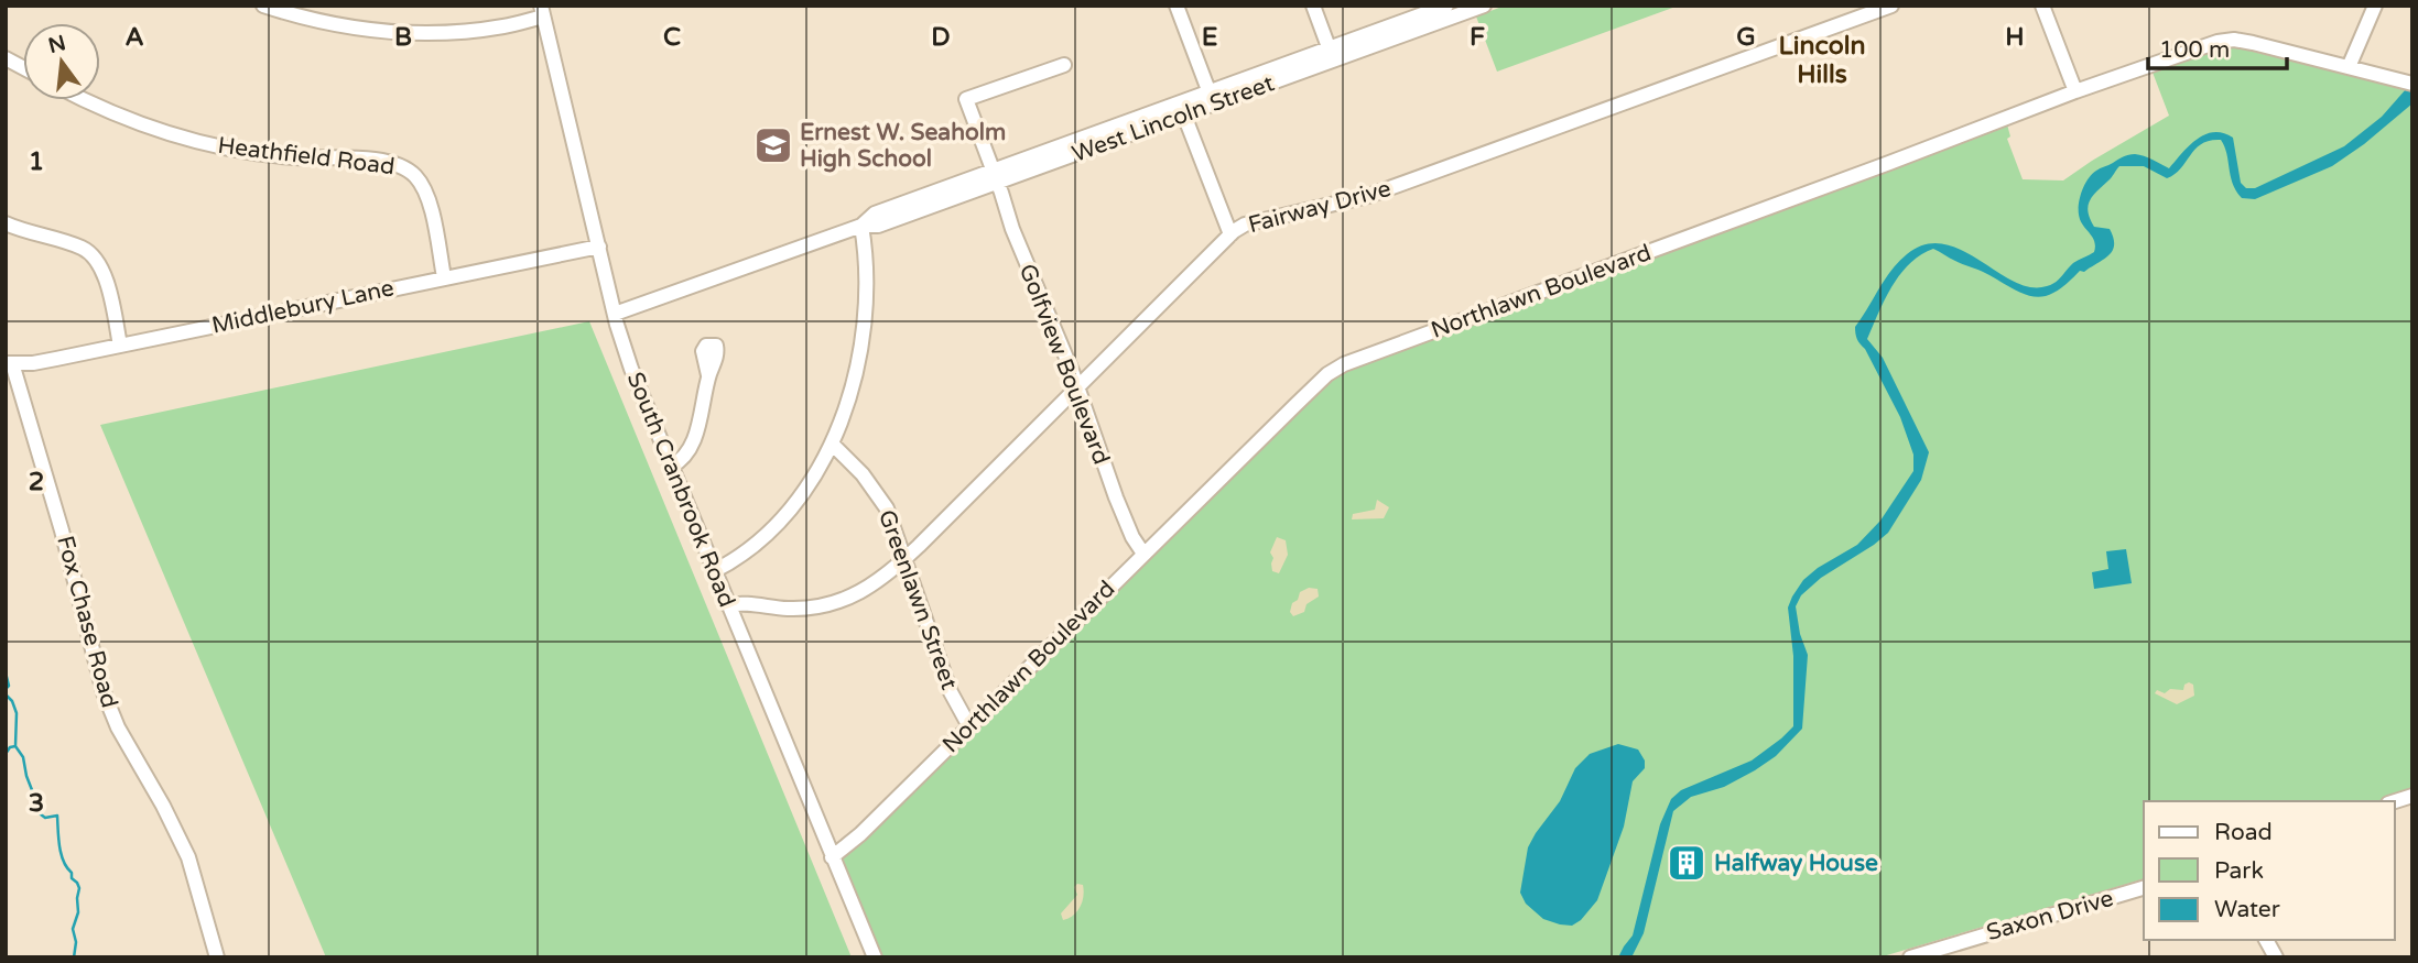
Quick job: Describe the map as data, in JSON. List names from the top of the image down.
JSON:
{
  "streets": {
    "street": [
      "West Lincoln Street",
      "Heathfield Road",
      "Fairway Drive",
      "Northlawn Boulevard",
      "Middlebury Lane",
      "Golfview Boulevard",
      "South Cranbrook Road",
      "Greenlawn Street",
      "Fox Chase Road",
      "Saxon Drive"
    ]
  },
  "crossings": [
    ["West Lincoln Street", "Golfview Boulevard"],
    ["West Lincoln Street", "South Cranbrook Road"],
    ["Heathfield Road", "Middlebury Lane"],
    ["Fairway Drive", "Golfview Boulevard"],
    ["Fairway Drive", "South Cranbrook Road"],
    ["Fairway Drive", "Greenlawn Street"],
    ["Northlawn Boulevard", "Golfview Boulevard"],
    ["Northlawn Boulevard", "South Cranbrook Road"],
    ["Northlawn Boulevard", "Greenlawn Street"],
    ["Middlebury Lane", "South Cranbrook Road"],
    ["Middlebury Lane", "Fox Chase Road"]
  ],
  "districts": ["Lincoln Hills"],
  "places": {
    "school or university": ["Ernest W. Seaholm High School"],
    "building": ["Halfway House"]
  },
  "legend": ["Road", "Park", "Water"],
  "scale_bar": "100 m",
  "north": "top",
  "grid": {
    "columns": [
      "A",
      "B",
      "C",
      "D",
      "E",
      "F",
      "G",
      "H"
    ],
    "rows": ["1", "2", "3"]
  }
}
